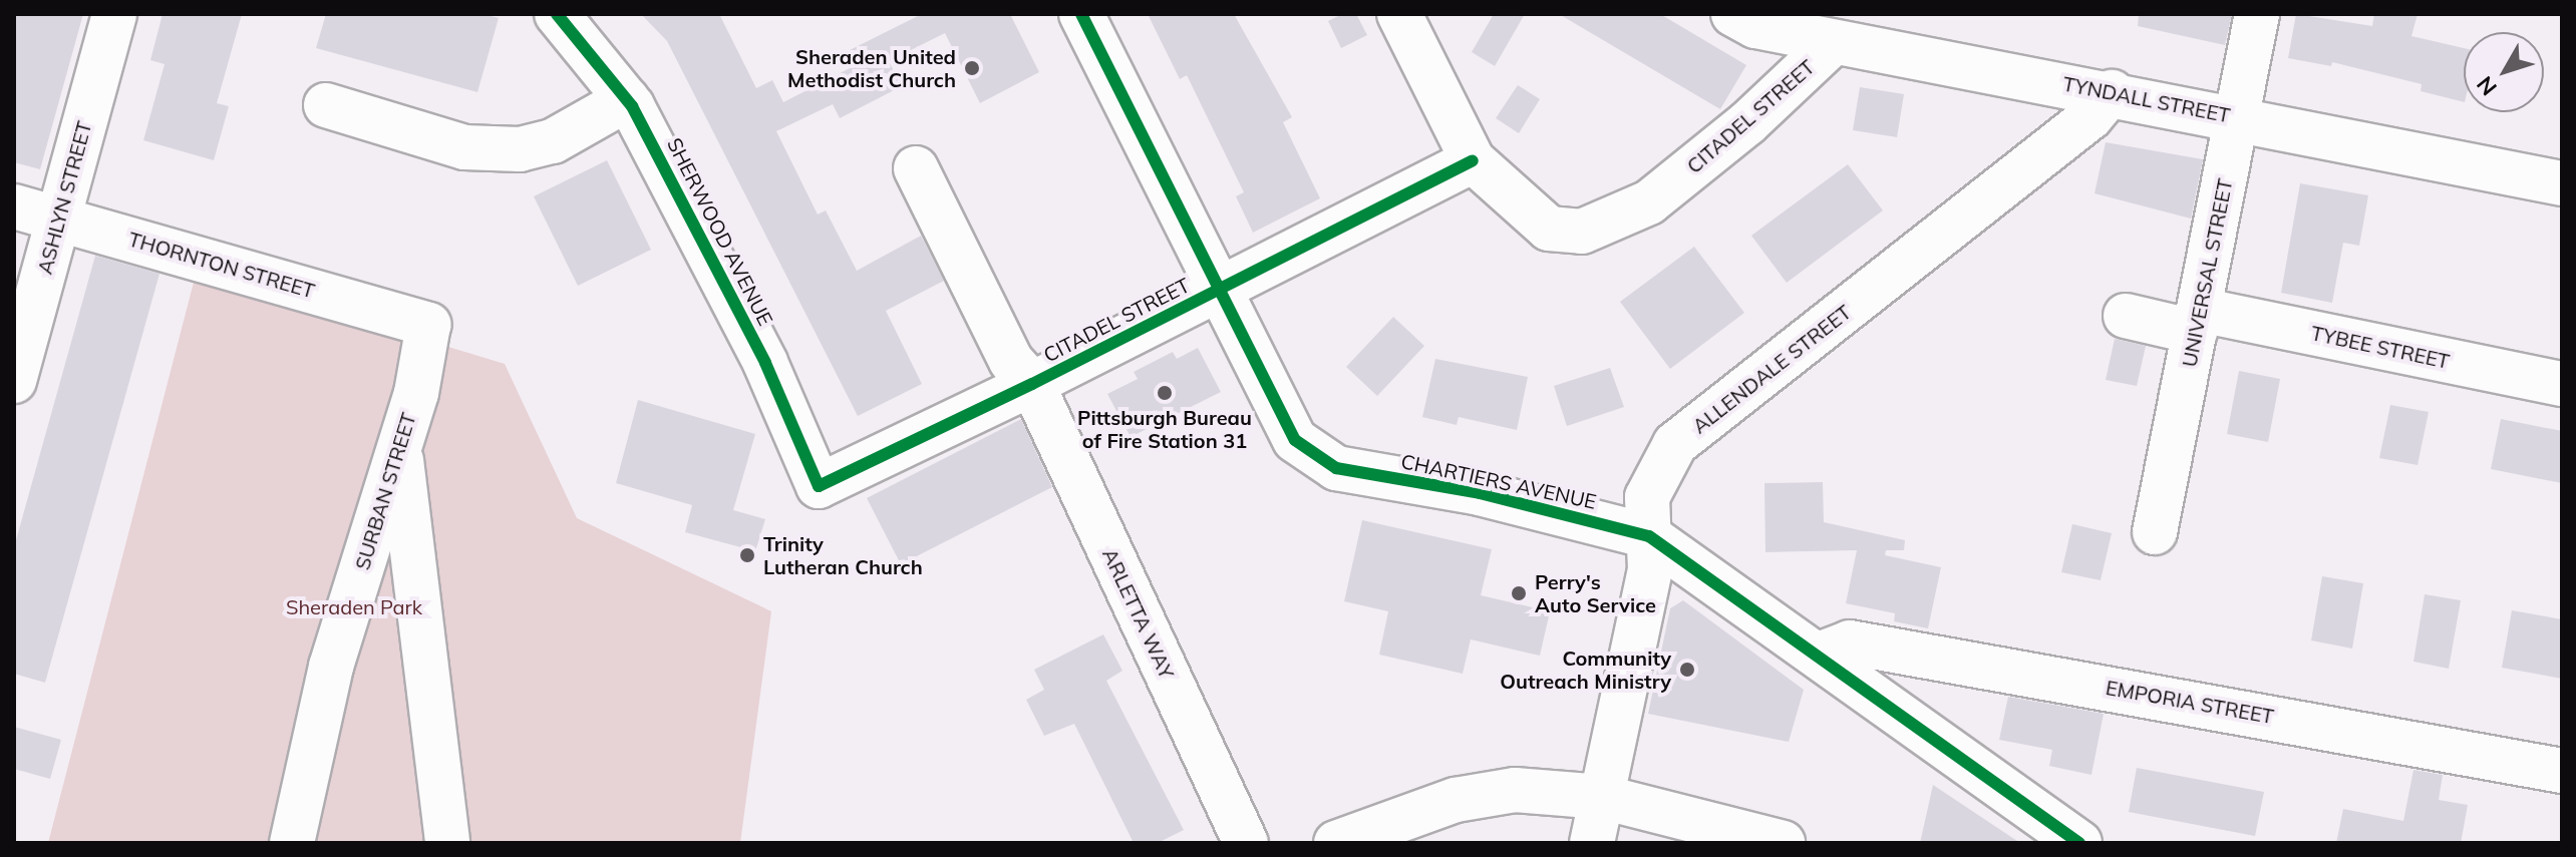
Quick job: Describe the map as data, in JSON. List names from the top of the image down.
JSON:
{
  "streets": {
    "street": [
      "TYNDALL STREET",
      "CITADEL STREET",
      "ASHLYN STREET",
      "SHERWOOD AVENUE",
      "THORNTON STREET",
      "UNIVERSAL STREET",
      "TYBEE STREET",
      "ALLENDALE STREET",
      "CHARTIERS AVENUE",
      "SURBAN STREET",
      "ARLETTA WAY",
      "EMPORIA STREET"
    ]
  },
  "crossings": [
    ["TYNDALL STREET", "CITADEL STREET"],
    ["TYNDALL STREET", "UNIVERSAL STREET"],
    ["TYNDALL STREET", "ALLENDALE STREET"],
    ["CITADEL STREET", "SHERWOOD AVENUE"],
    ["CITADEL STREET", "CHARTIERS AVENUE"],
    ["CITADEL STREET", "ARLETTA WAY"],
    ["ASHLYN STREET", "THORNTON STREET"],
    ["THORNTON STREET", "SURBAN STREET"],
    ["UNIVERSAL STREET", "TYBEE STREET"],
    ["ALLENDALE STREET", "CHARTIERS AVENUE"],
    ["CHARTIERS AVENUE", "EMPORIA STREET"]
  ],
  "parks": ["Sheraden Park"],
  "places": [
    "Sheraden United Methodist Church",
    "Pittsburgh Bureau of Fire Station 31",
    "Trinity Lutheran Church",
    "Perry's Auto Service",
    "Community Outreach Ministry"
  ],
  "north": "bottom left"
}
